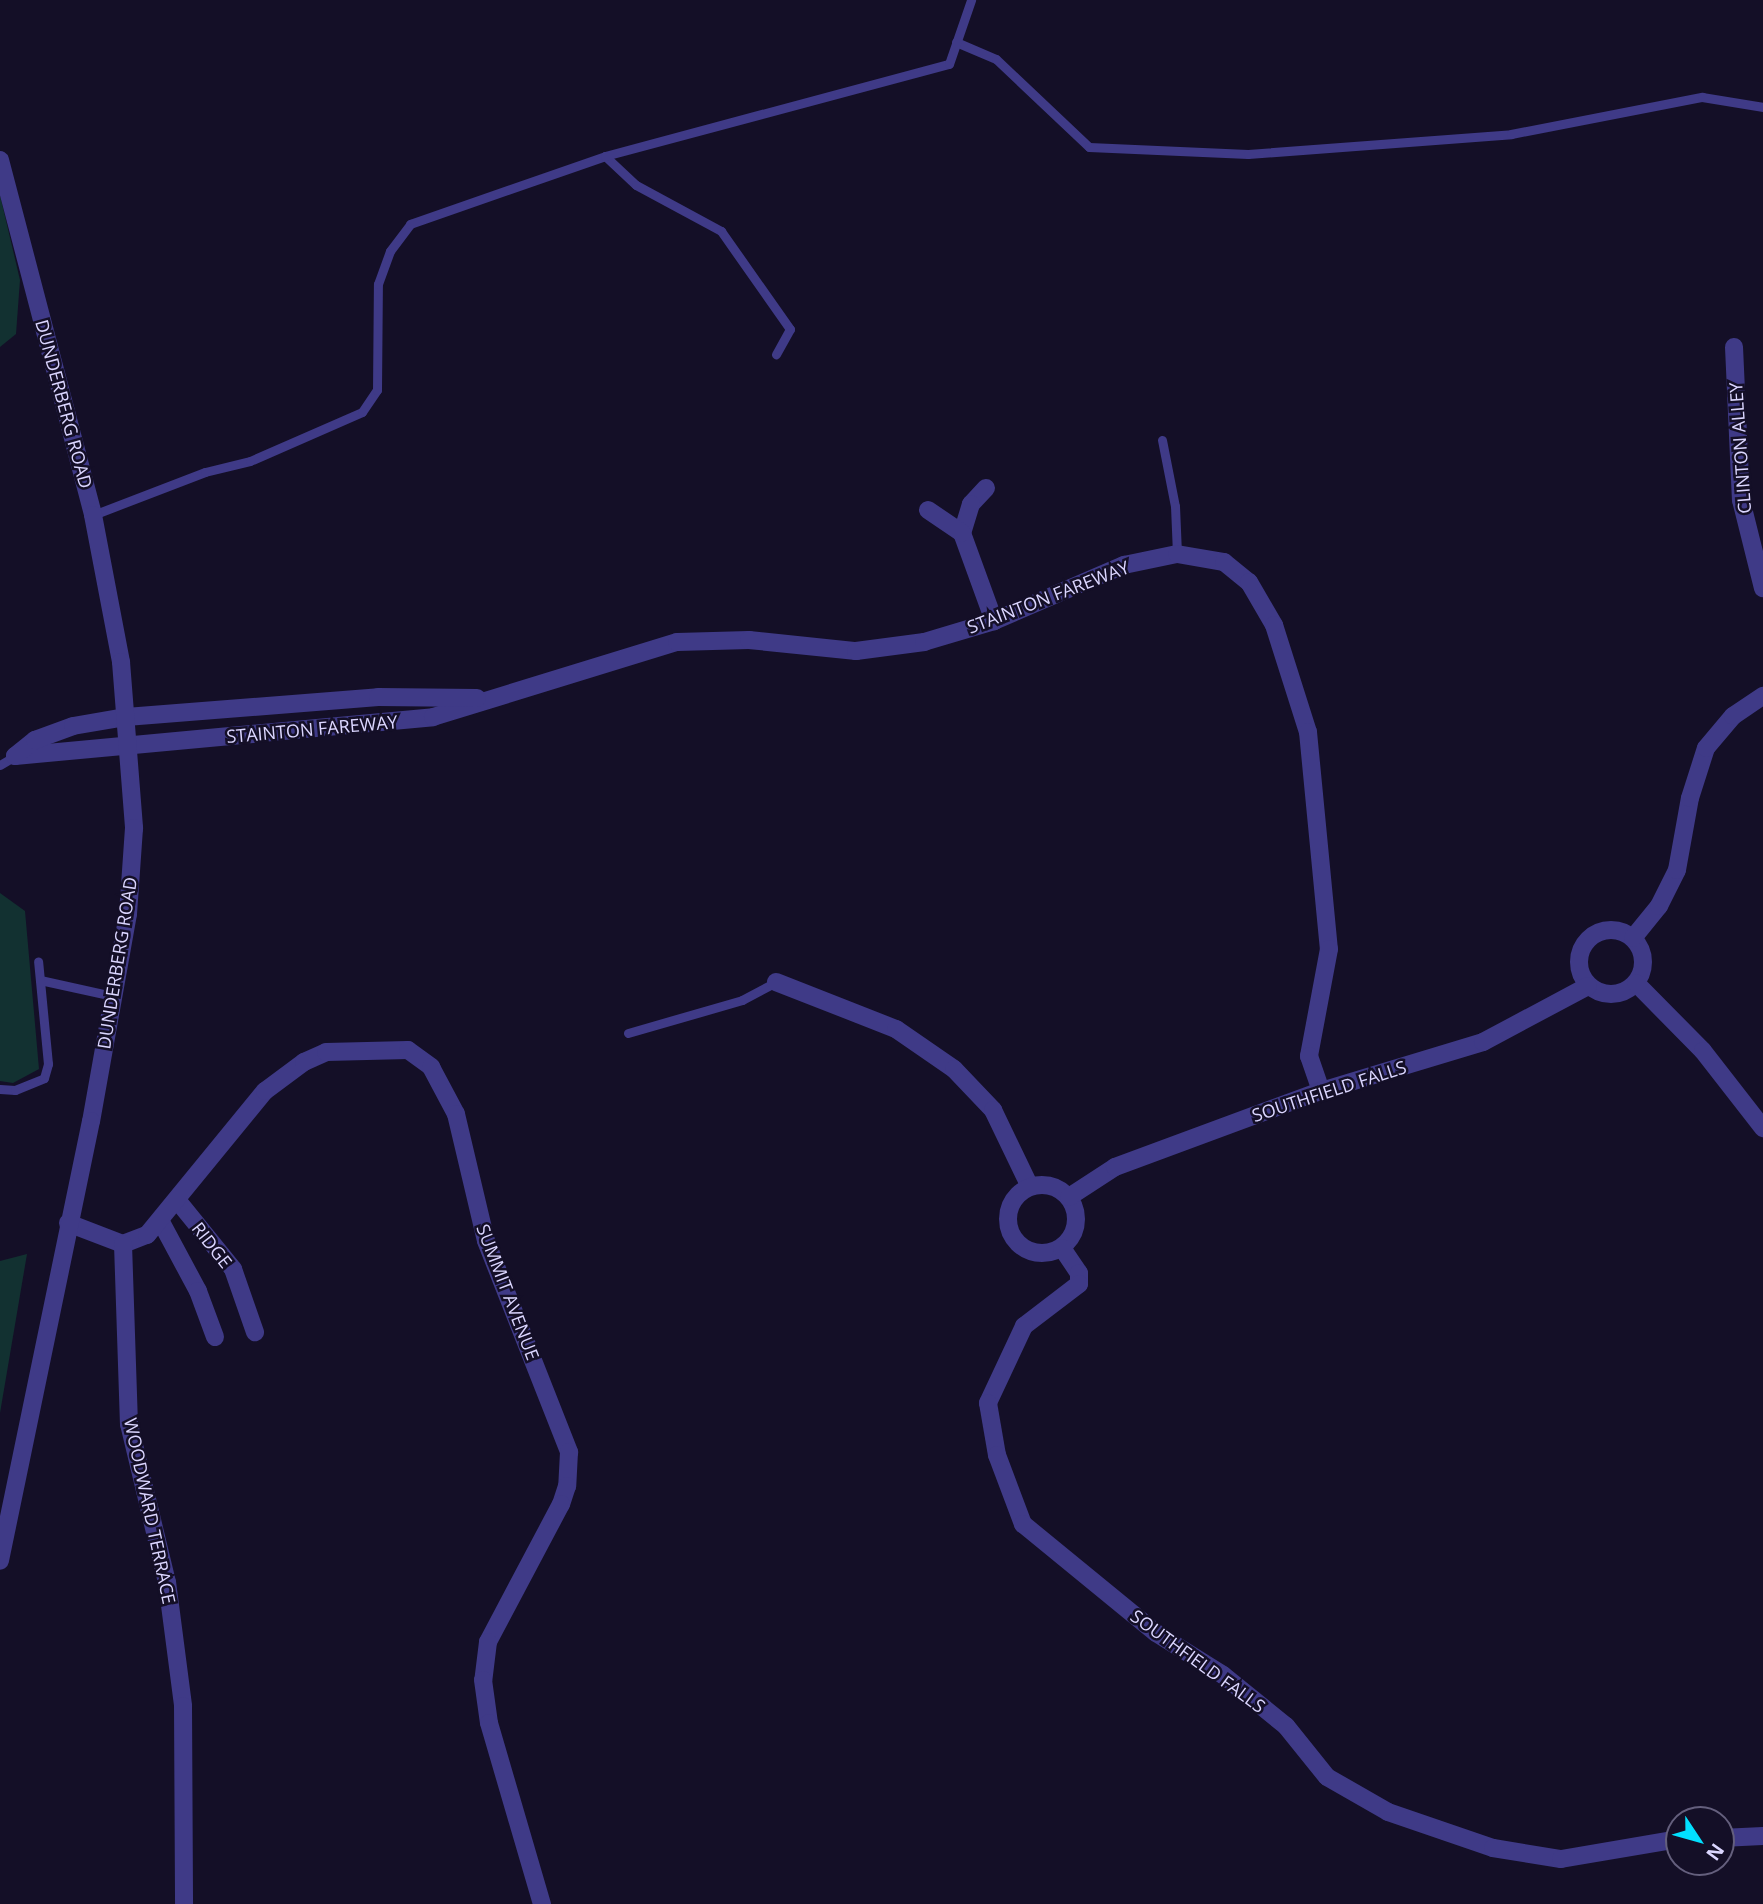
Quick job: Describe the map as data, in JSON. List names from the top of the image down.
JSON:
{
  "streets": {
    "street": [
      "DUNDERBERG ROAD",
      "CLINTON ALLEY",
      "STAINTON FAREWAY",
      "SOUTHFIELD FALLS",
      "RIDGE",
      "SUMMIT AVENUE",
      "WOODWARD TERRACE"
    ]
  },
  "crossings": [
    ["DUNDERBERG ROAD", "STAINTON FAREWAY"],
    ["STAINTON FAREWAY", "SOUTHFIELD FALLS"],
    ["RIDGE", "SUMMIT AVENUE"],
    ["SUMMIT AVENUE", "WOODWARD TERRACE"]
  ],
  "north": "bottom right"
}
